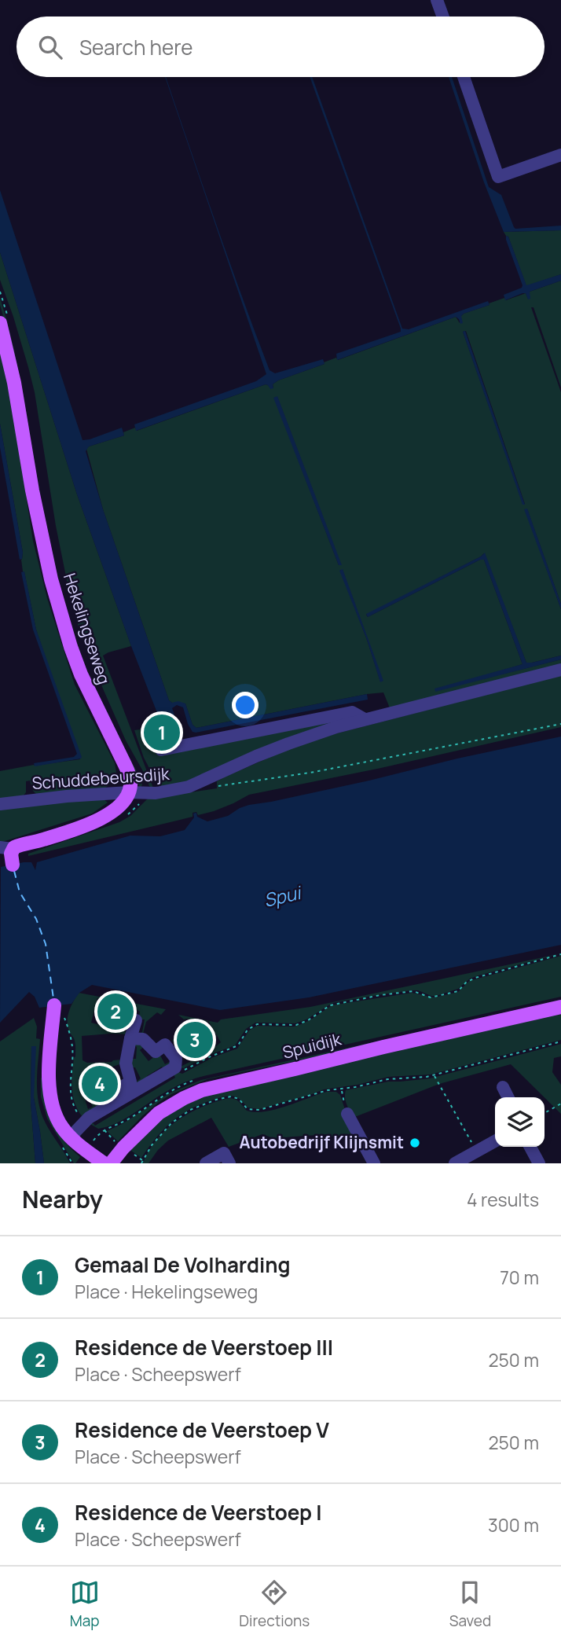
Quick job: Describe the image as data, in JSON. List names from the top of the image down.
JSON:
{
  "streets": {
    "main road": ["Hekelingseweg", "Spuidijk"],
    "street": ["Schuddebeursdijk"]
  },
  "crossings": [
    ["Hekelingseweg", "Schuddebeursdijk"]
  ],
  "water": ["Spui"],
  "places": ["Autobedrijf Klijnsmit"],
  "page": {
    "search": "Search here",
    "pins": [
      "1",
      "2",
      "3",
      "4"
    ],
    "heading": ["Nearby", "4 results"],
    "list": [
      {
        "mark": "1",
        "name": "Gemaal De Volharding",
        "note": "Place · Hekelingseweg",
        "value": "70 m"
      },
      {
        "mark": "2",
        "name": "Residence de Veerstoep III",
        "note": "Place · Scheepswerf",
        "value": "250 m"
      },
      {
        "mark": "3",
        "name": "Residence de Veerstoep V",
        "note": "Place · Scheepswerf",
        "value": "250 m"
      },
      {
        "mark": "4",
        "name": "Residence de Veerstoep I",
        "note": "Place · Scheepswerf",
        "value": "300 m"
      }
    ],
    "nav": ["Map", "Directions", "Saved"]
  }
}
